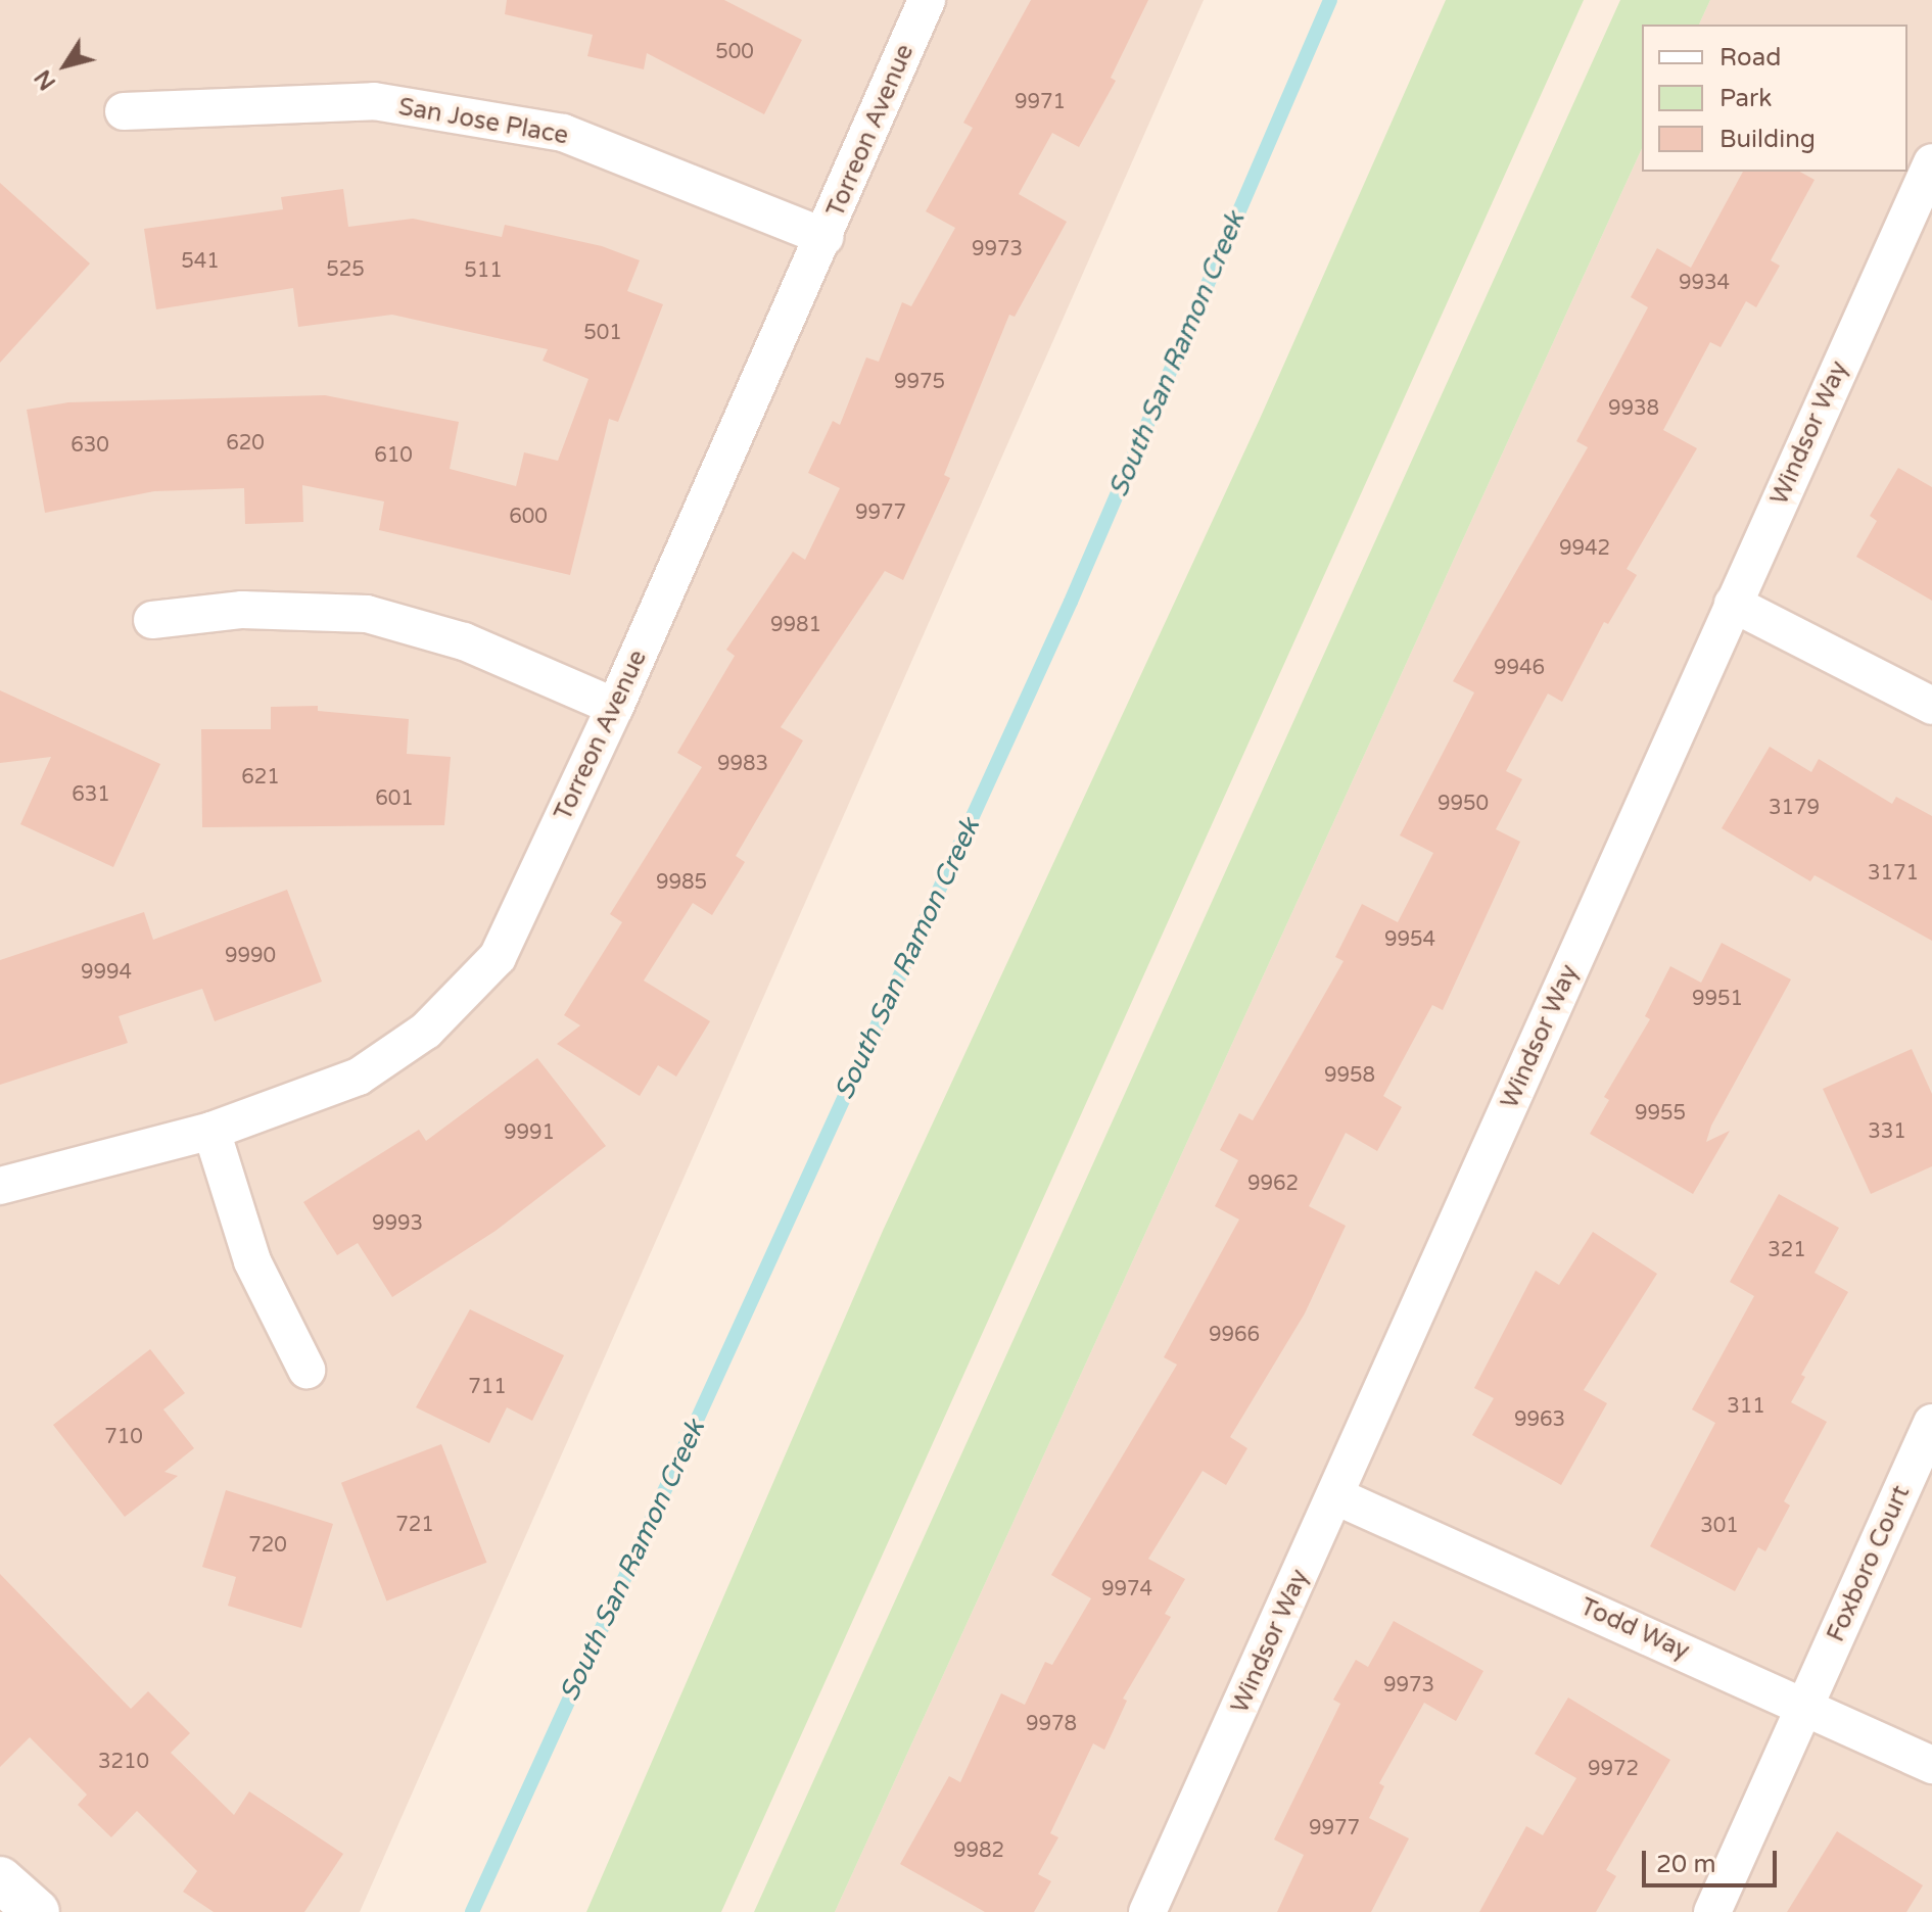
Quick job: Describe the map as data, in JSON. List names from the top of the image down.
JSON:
{
  "streets": {
    "street": [
      "San Jose Place",
      "Torreon Avenue",
      "Windsor Way",
      "Foxboro Court",
      "Todd Way"
    ]
  },
  "crossings": [
    ["San Jose Place", "Torreon Avenue"],
    ["Windsor Way", "Todd Way"],
    ["Foxboro Court", "Todd Way"]
  ],
  "water": ["South San Ramon Creek"],
  "house_numbers": [
    "500",
    "9971",
    "9973",
    "541",
    "525",
    "511",
    "9934",
    "501",
    "9975",
    "9938",
    "620",
    "630",
    "610",
    "9977",
    "600",
    "9942",
    "9981",
    "9946",
    "9983",
    "621",
    "631",
    "601",
    "9950",
    "3179",
    "3171",
    "9985",
    "9954",
    "9990",
    "9994",
    "9951",
    "9958",
    "9955",
    "331",
    "9991",
    "9962",
    "9993",
    "321",
    "9966",
    "711",
    "311",
    "9963",
    "710",
    "721",
    "301",
    "720",
    "9974",
    "9973",
    "9978",
    "3210",
    "9972",
    "9977",
    "9982"
  ],
  "legend": ["Road", "Park", "Building"],
  "scale_bar": "20 m",
  "north": "bottom left"
}
